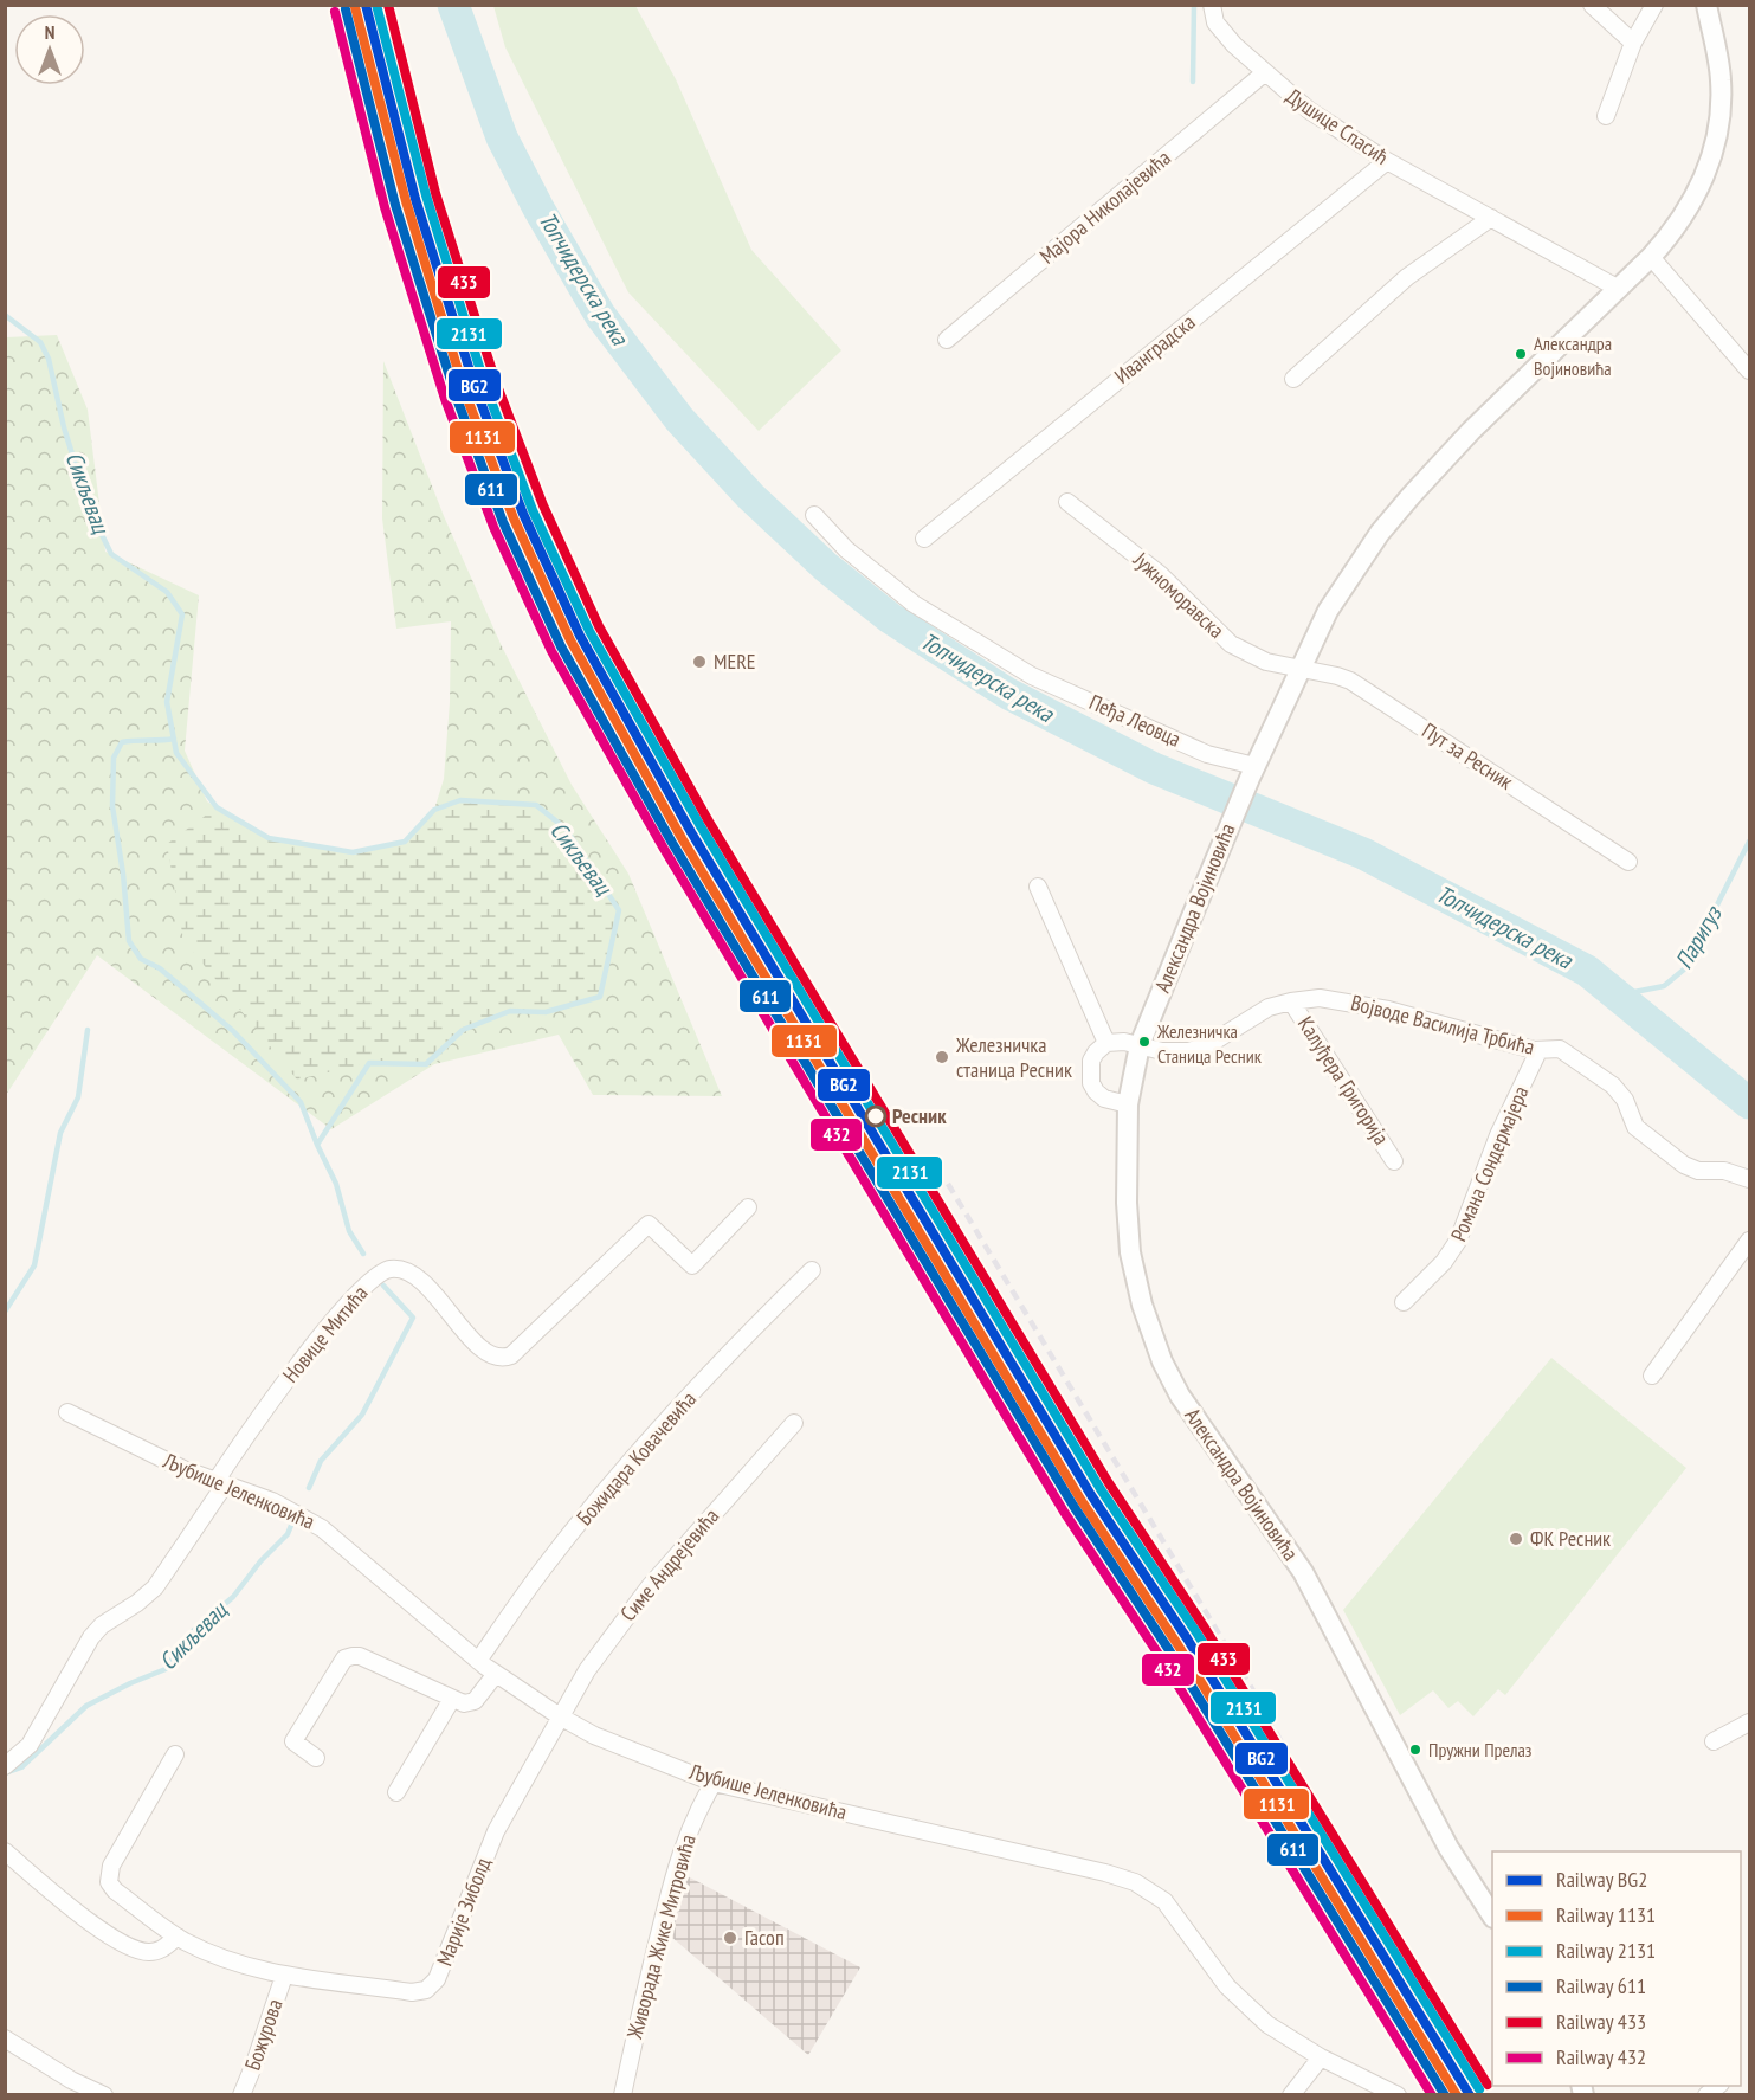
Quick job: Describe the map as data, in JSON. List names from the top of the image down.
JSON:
{
  "streets": {
    "street": [
      "Душице Спасић",
      "Мајора Николајевића",
      "Иванградска",
      "Јужноморавска",
      "Пеђа Леовца",
      "Пут за Ресник",
      "Александра Војиновића",
      "Војводе Василија Трбића",
      "Калуђера Григорија",
      "Романа Сондермајера",
      "Новице Митића",
      "Божидара Ковачевића",
      "Љубише Јеленковића",
      "Симе Андрејевића",
      "Марије Зиболд",
      "Живорада Жике Митровића",
      "Божурова"
    ]
  },
  "crossings": [
    ["Душице Спасић", "Мајора Николајевића"],
    ["Душице Спасић", "Иванградска"],
    ["Душице Спасић", "Александра Војиновића"],
    ["Јужноморавска", "Пут за Ресник"],
    ["Јужноморавска", "Александра Војиновића"],
    ["Пеђа Леовца", "Александра Војиновића"],
    ["Пут за Ресник", "Александра Војиновића"],
    ["Александра Војиновића", "Војводе Василија Трбића"],
    ["Војводе Василија Трбића", "Калуђера Григорија"],
    ["Војводе Василија Трбића", "Романа Сондермајера"],
    ["Новице Митића", "Љубише Јеленковића"],
    ["Божидара Ковачевића", "Љубише Јеленковића"],
    ["Љубише Јеленковића", "Симе Андрејевића"],
    ["Љубише Јеленковића", "Марије Зиболд"],
    ["Љубише Јеленковића", "Живорада Жике Митровића"],
    ["Симе Андрејевића", "Марије Зиболд"],
    ["Марије Зиболд", "Божурова"]
  ],
  "water": ["Топчидерска река", "Сикљевац", "Паригуз"],
  "places": [
    "Александра Војиновића",
    "MERE",
    "Железничка Станица Ресник",
    "Железничка станица Ресник",
    "Ресник",
    "ФК Ресник",
    "Пружни Прелаз",
    "Гасоп"
  ],
  "lines": [
    "rail line BG2",
    "rail line 2131",
    "rail line 433",
    "rail line 1131",
    "rail line 611",
    "rail line 432"
  ],
  "legend": [
    "Railway BG2",
    "Railway 1131",
    "Railway 2131",
    "Railway 611",
    "Railway 433",
    "Railway 432"
  ],
  "north": "top"
}
